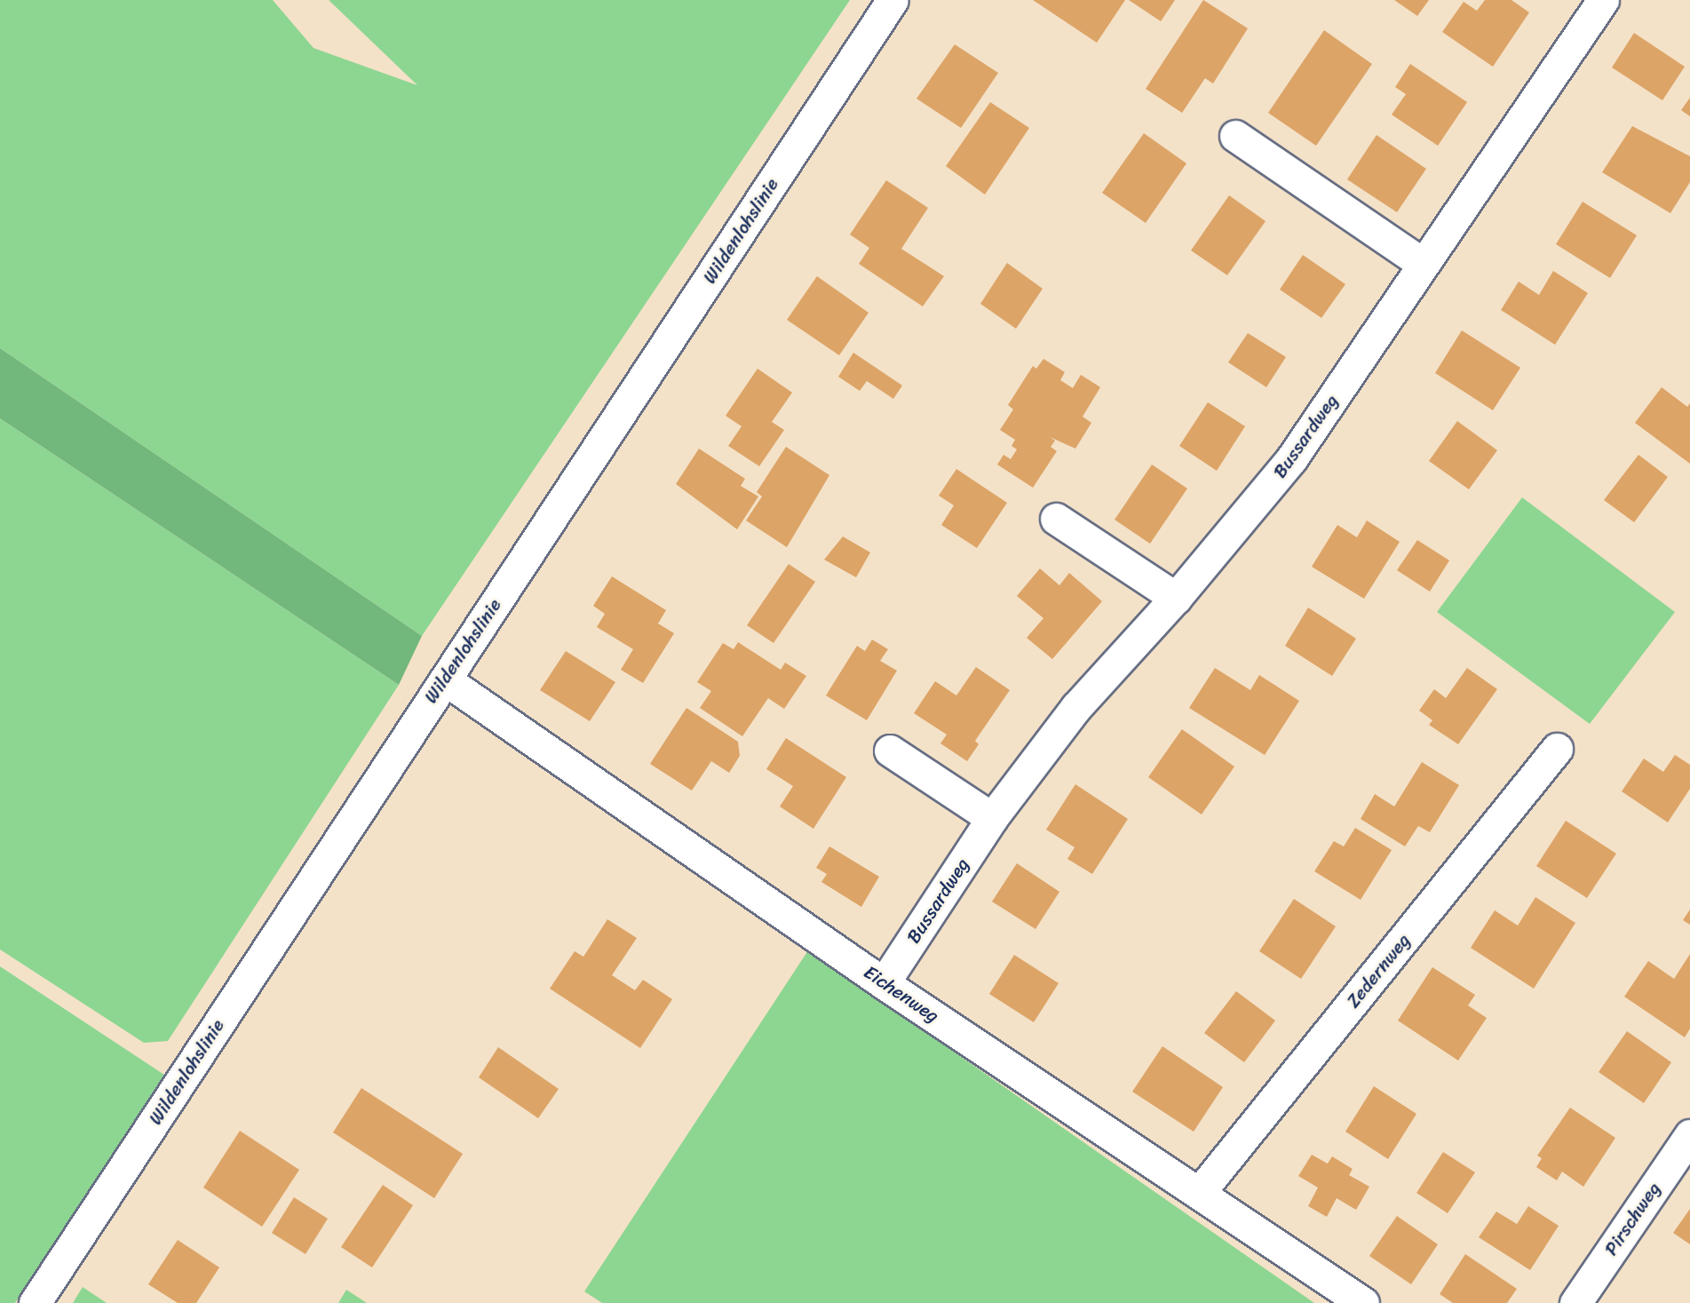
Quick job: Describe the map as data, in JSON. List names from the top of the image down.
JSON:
{
  "streets": {
    "street": [
      "Wildenlohslinie",
      "Bussardweg",
      "Zedernweg",
      "Eichenweg",
      "Pirschweg"
    ]
  },
  "crossings": [
    ["Wildenlohslinie", "Eichenweg"],
    ["Bussardweg", "Eichenweg"],
    ["Zedernweg", "Eichenweg"]
  ]
}
